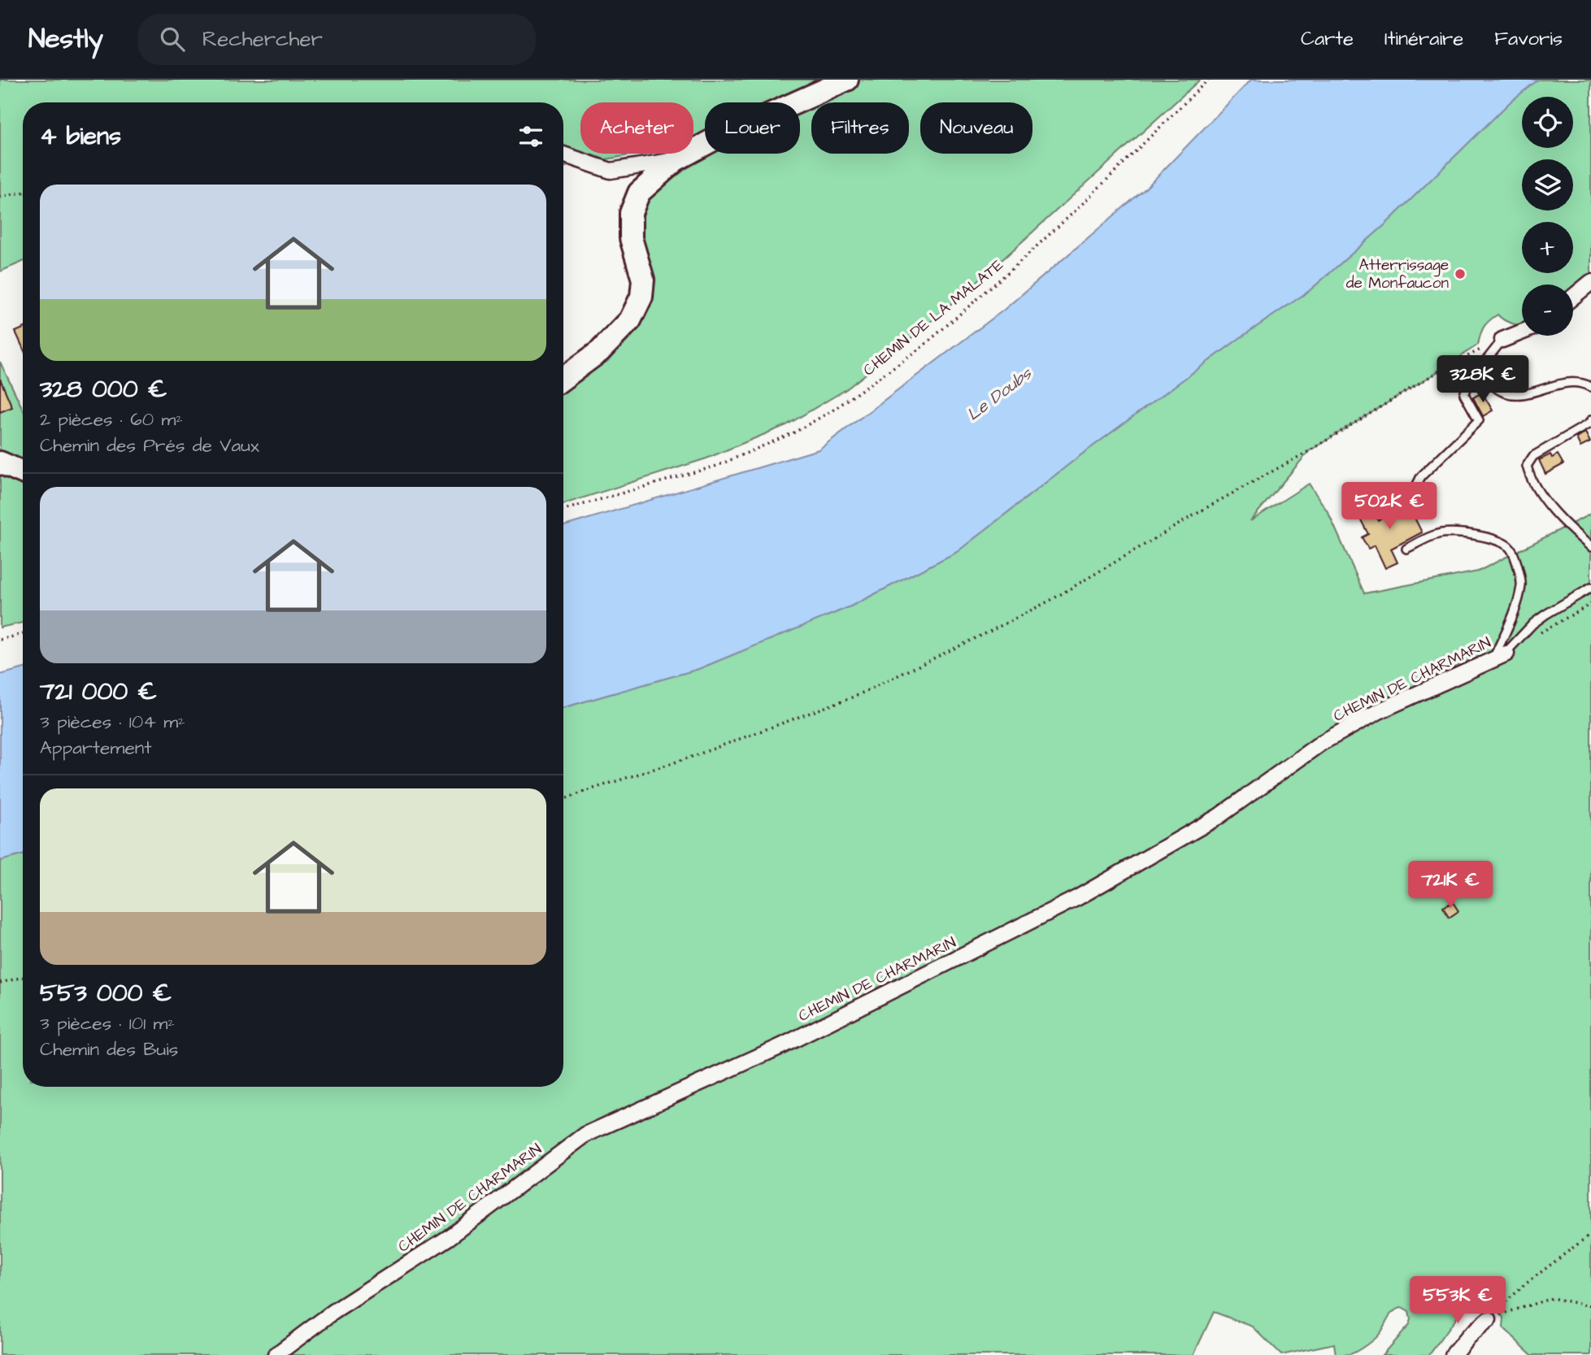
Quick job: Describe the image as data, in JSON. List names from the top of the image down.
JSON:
{
  "streets": {
    "street": ["CHEMIN DE CHARMARIN"],
    "path": ["CHEMIN DE LA MALATE"]
  },
  "water": ["Le Doubs"],
  "places": ["Atterrissage de Monfaucon"],
  "page": {
    "header": "Nestly",
    "search": "Rechercher",
    "nav": ["Carte", "Itinéraire", "Favoris"],
    "map_buttons": ["+", "−"],
    "chip": [
      "Acheter",
      "Louer",
      "Filtres",
      "Nouveau"
    ],
    "heading": "4 biens",
    "list": [
      {
        "name": "328 000 €",
        "note": "2 pièces · 60 m² · Chemin des Prés de Vaux"
      },
      {
        "name": "721 000 €",
        "note": "3 pièces · 104 m² · Appartement"
      },
      {
        "name": "553 000 €",
        "note": "3 pièces · 101 m² · Chemin des Buis"
      }
    ],
    "price": [
      "328K €",
      "502K €",
      "721K €",
      "553K €"
    ]
  }
}
